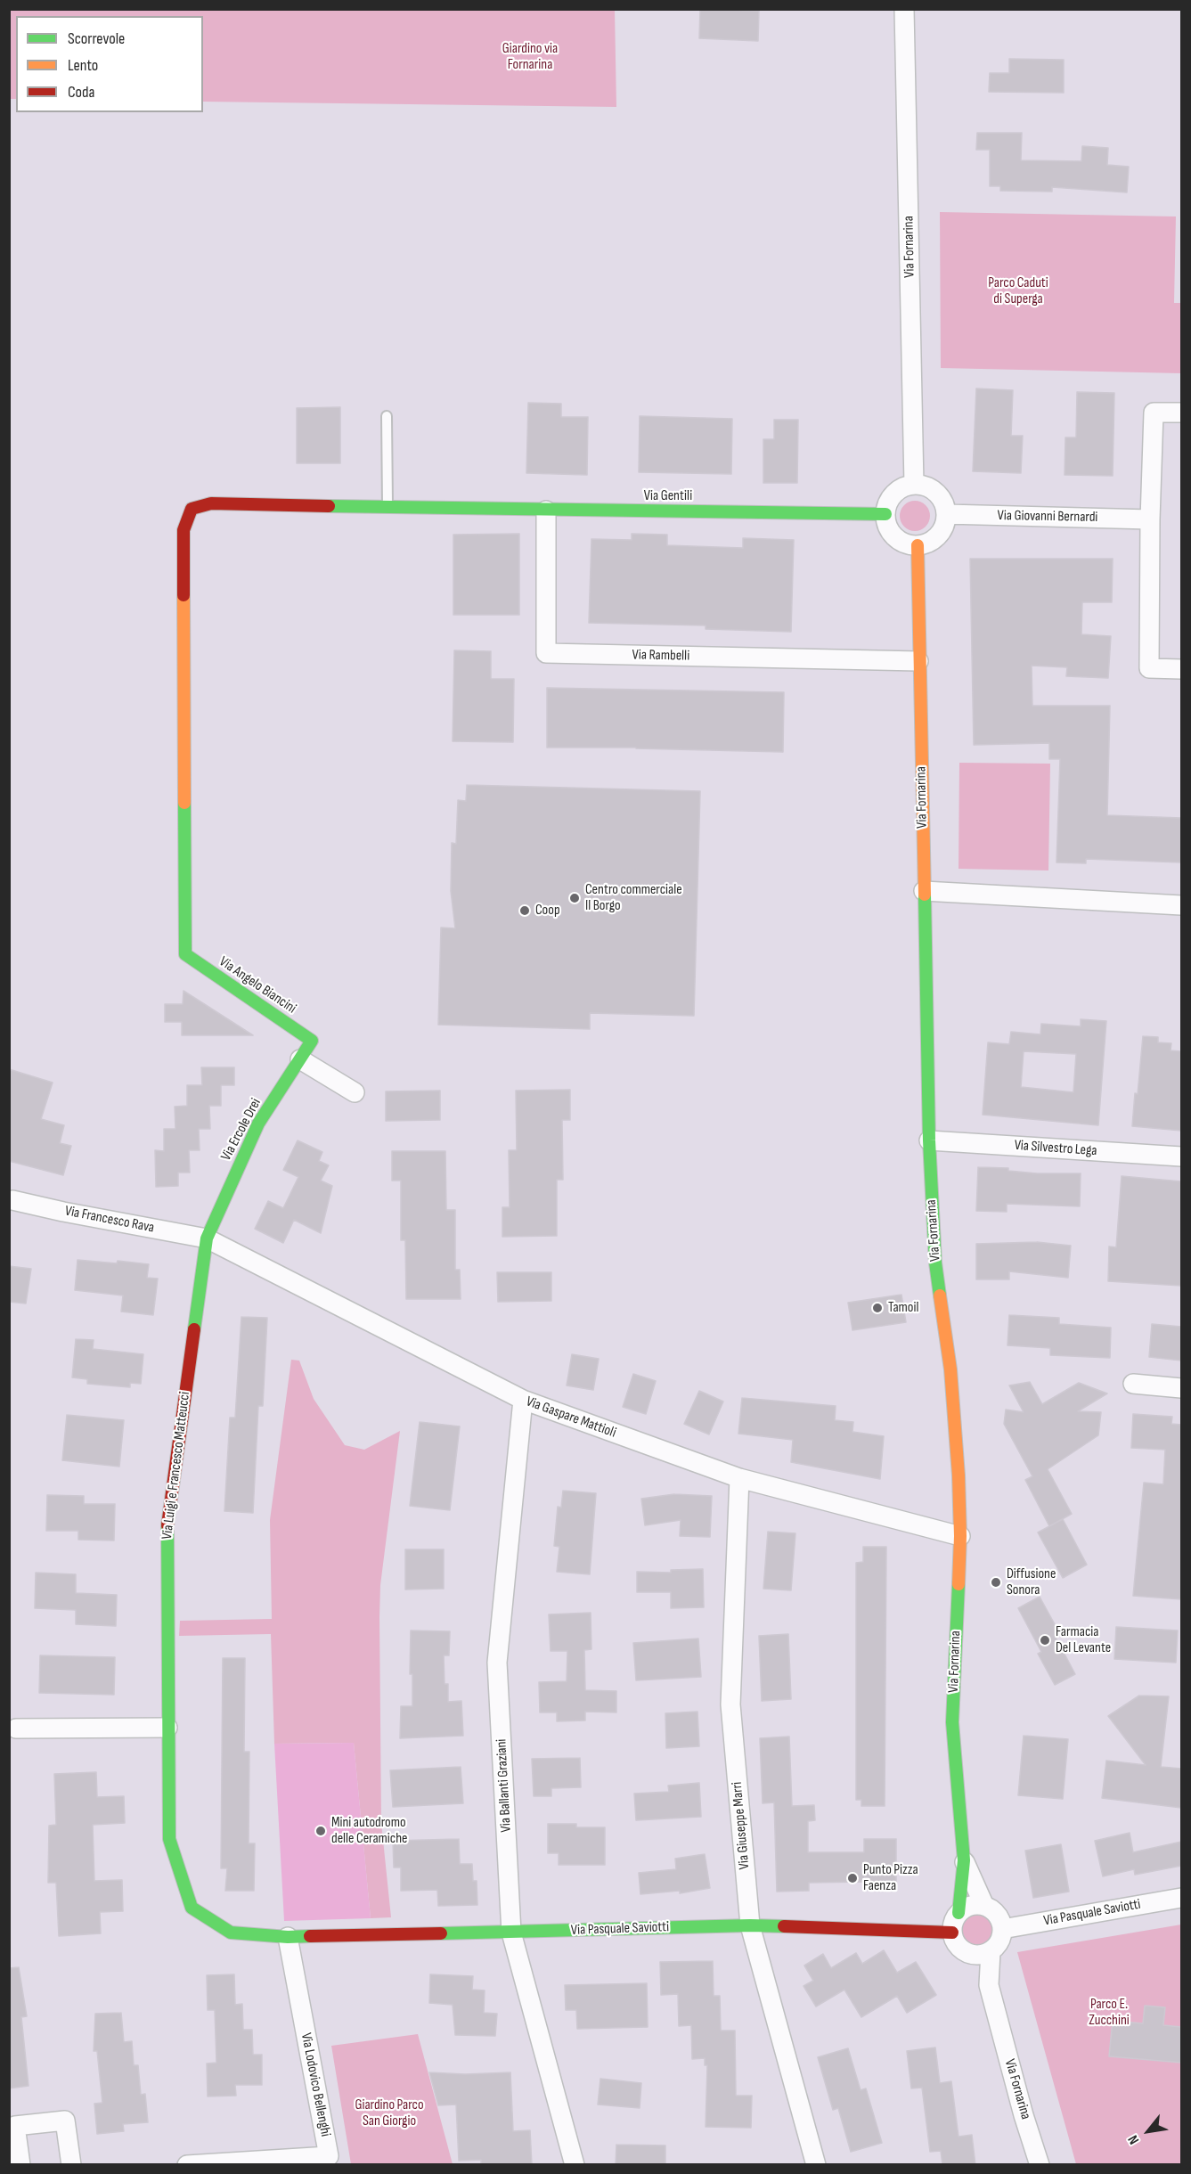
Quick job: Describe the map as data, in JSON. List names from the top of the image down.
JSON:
{
  "streets": {
    "street": [
      "Via Fornarina",
      "Via Gentili",
      "Via Giovanni Bernardi",
      "Via Rambelli",
      "Via Angelo Biancini",
      "Via Ercole Drei",
      "Via Silvestro Lega",
      "Via Francesco Rava",
      "Via Gaspare Mattioli",
      "Via Luigi e Francesco Matteucci",
      "Via Ballanti Graziani",
      "Via Giuseppe Marri",
      "Via Pasquale Saviotti",
      "Via Lodovico Bellenghi"
    ]
  },
  "crossings": [
    ["Via Fornarina", "Via Gentili"],
    ["Via Fornarina", "Via Giovanni Bernardi"],
    ["Via Fornarina", "Via Rambelli"],
    ["Via Fornarina", "Via Silvestro Lega"],
    ["Via Fornarina", "Via Gaspare Mattioli"],
    ["Via Fornarina", "Via Pasquale Saviotti"],
    ["Via Gentili", "Via Giovanni Bernardi"],
    ["Via Gentili", "Via Rambelli"],
    ["Via Gentili", "Via Angelo Biancini"],
    ["Via Angelo Biancini", "Via Ercole Drei"],
    ["Via Ercole Drei", "Via Francesco Rava"],
    ["Via Ercole Drei", "Via Gaspare Mattioli"],
    ["Via Ercole Drei", "Via Luigi e Francesco Matteucci"],
    ["Via Francesco Rava", "Via Gaspare Mattioli"],
    ["Via Francesco Rava", "Via Luigi e Francesco Matteucci"],
    ["Via Gaspare Mattioli", "Via Luigi e Francesco Matteucci"],
    ["Via Gaspare Mattioli", "Via Ballanti Graziani"],
    ["Via Gaspare Mattioli", "Via Giuseppe Marri"],
    ["Via Luigi e Francesco Matteucci", "Via Pasquale Saviotti"],
    ["Via Luigi e Francesco Matteucci", "Via Lodovico Bellenghi"],
    ["Via Ballanti Graziani", "Via Pasquale Saviotti"],
    ["Via Giuseppe Marri", "Via Pasquale Saviotti"],
    ["Via Pasquale Saviotti", "Via Lodovico Bellenghi"]
  ],
  "parks": [
    "Giardino via Fornarina",
    "Parco Caduti di Superga",
    "Parco E. Zucchini",
    "Giardino Parco San Giorgio"
  ],
  "places": [
    "Centro commerciale Il Borgo",
    "Coop",
    "Tamoil",
    "Diffusione Sonora",
    "Farmacia Del Levante",
    "Mini autodromo delle Ceramiche",
    "Punto Pizza Faenza"
  ],
  "legend": ["Scorrevole", "Lento", "Coda"],
  "north": "bottom left"
}
